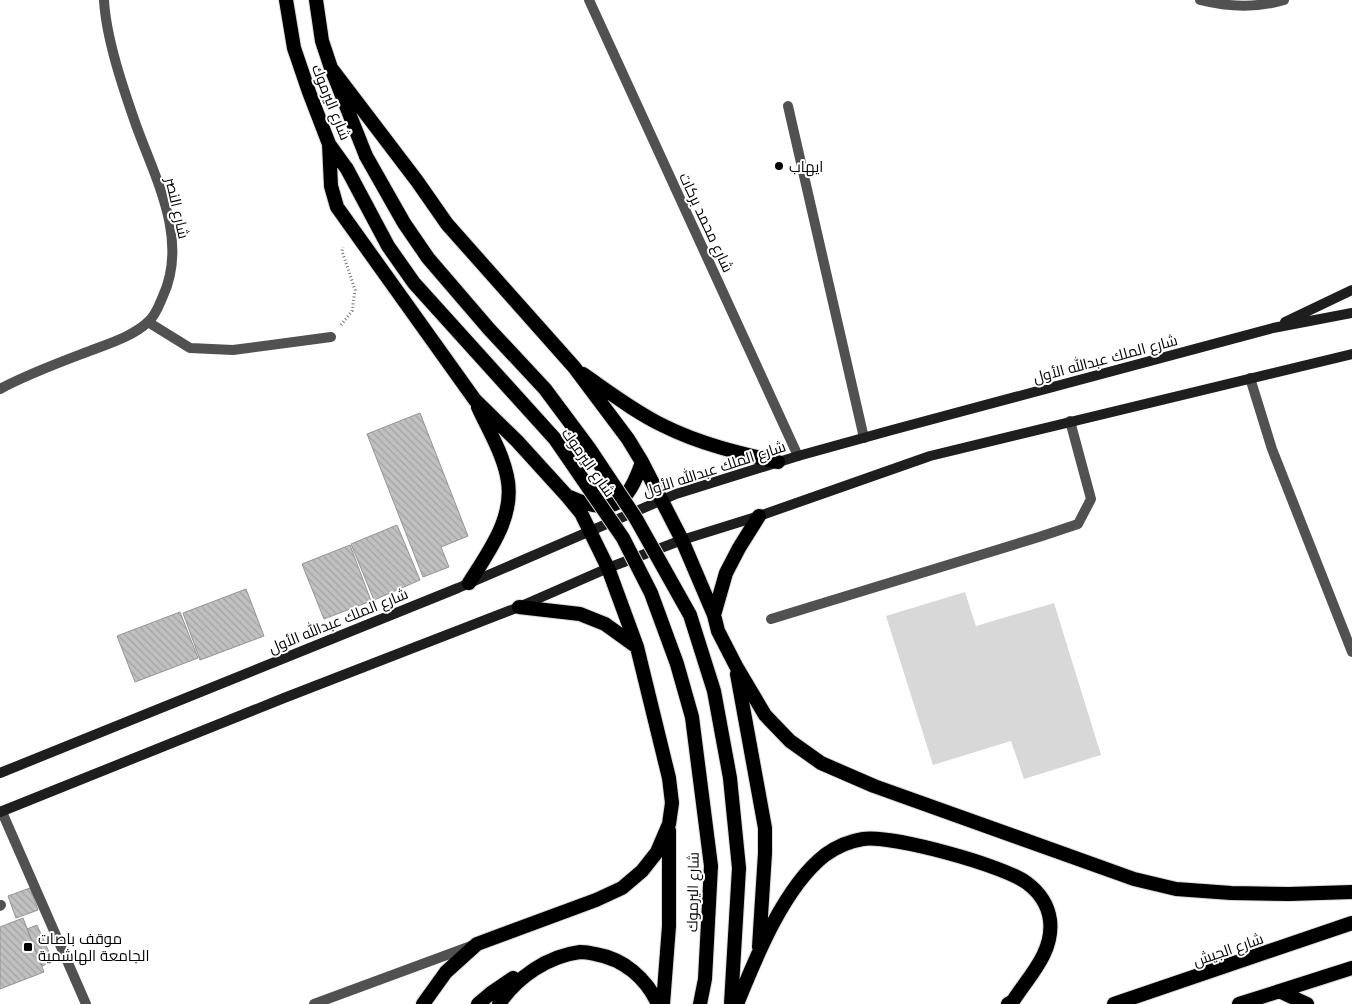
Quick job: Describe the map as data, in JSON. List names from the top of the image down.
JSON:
{
  "streets": {
    "highway": ["شارع اليرموك", "شارع الجيش"],
    "main road": ["شارع الملك عبدالله الأول"],
    "street": ["شارع النصر", "شارع محمد بركات"]
  },
  "crossings": [
    ["شارع محمد بركات", "شارع الملك عبدالله الأول"]
  ],
  "places": {
    "other": ["ايهاب"],
    "transit": ["موقف باصات الجامعة الهاشمية"]
  }
}
